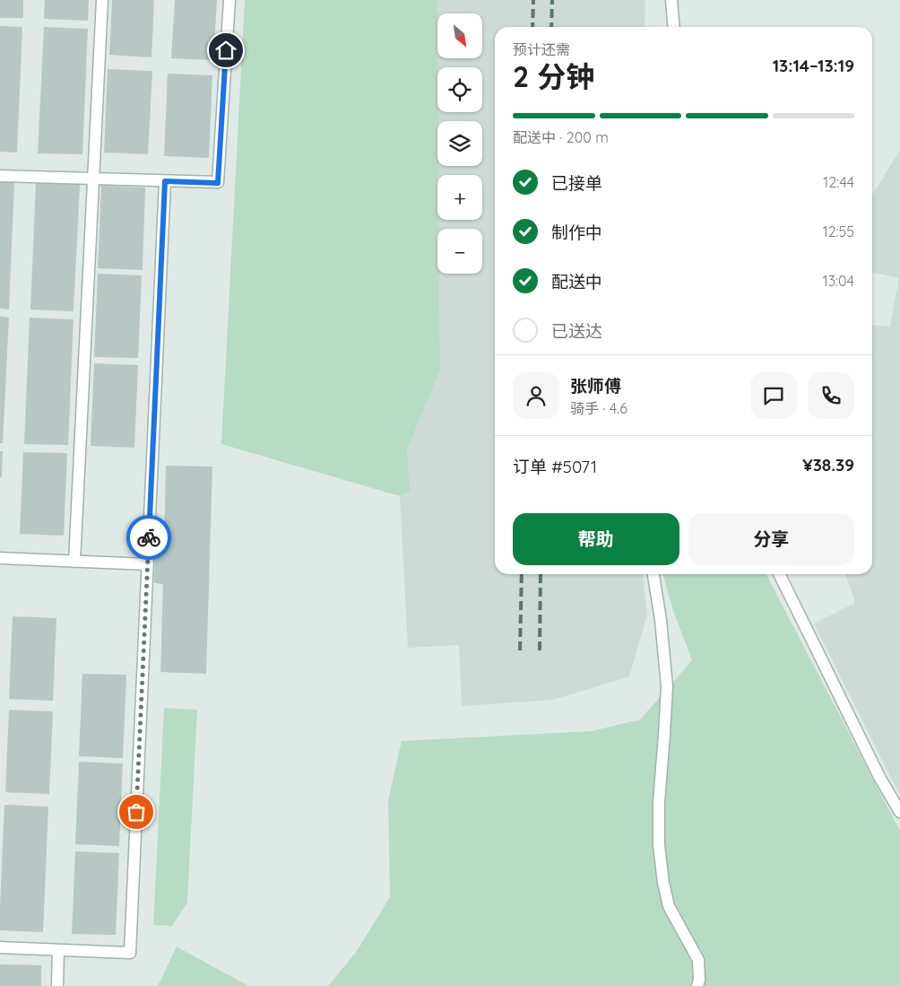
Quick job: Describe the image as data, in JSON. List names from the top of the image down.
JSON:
{
  "north": "bottom right",
  "page": {
    "map_buttons": ["+", "−"],
    "heading": ["2 分钟", "预计还需", "13:14–13:19"],
    "panel": [
      "张师傅",
      "骑手 · 4.6",
      "订单 #5071",
      "¥38.39"
    ],
    "bar": "配送中 · 200 m",
    "list": [
      ["已接单", "12:44"],
      ["制作中", "12:55"],
      ["配送中", "13:04"],
      "已送达"
    ],
    "buttons": ["帮助", "分享"]
  }
}
